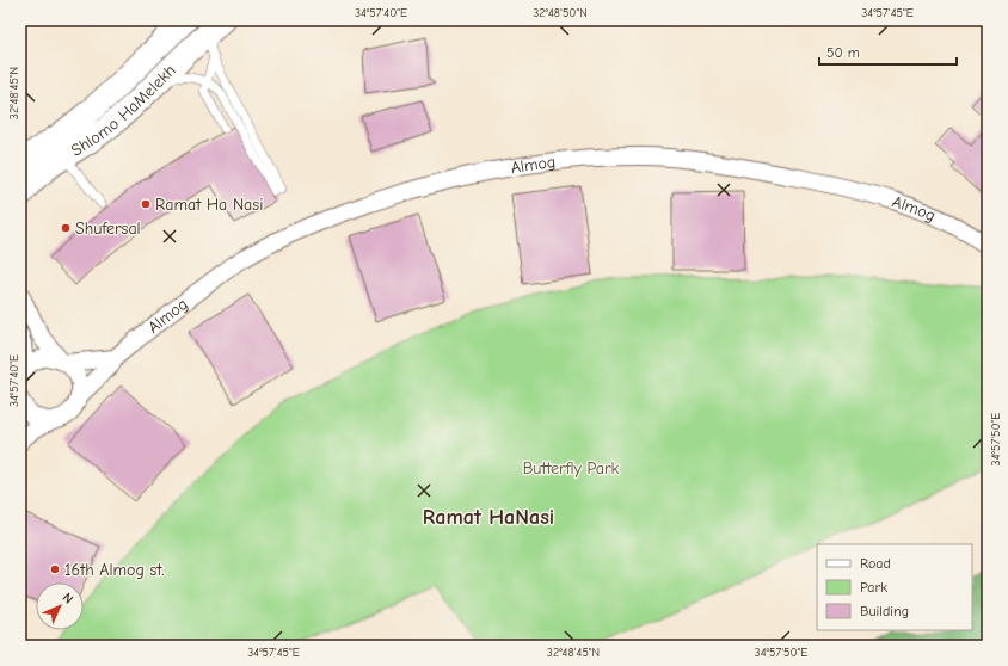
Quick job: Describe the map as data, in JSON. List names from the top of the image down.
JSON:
{
  "streets": {
    "street": ["Shlomo HaMelekh", "Almog"]
  },
  "districts": ["Ramat HaNasi"],
  "parks": ["Butterfly Park"],
  "places": ["Ramat Ha Nasi", "Shufersal", "16th Almog st."],
  "legend": ["Road", "Park", "Building"],
  "scale_bar": "50 m",
  "north": "top right",
  "coordinates": [
    "34°57'40\"E",
    "32°48'50\"N",
    "34°57'45\"E",
    "32°48'45\"N",
    "34°57'50\"E"
  ]
}
